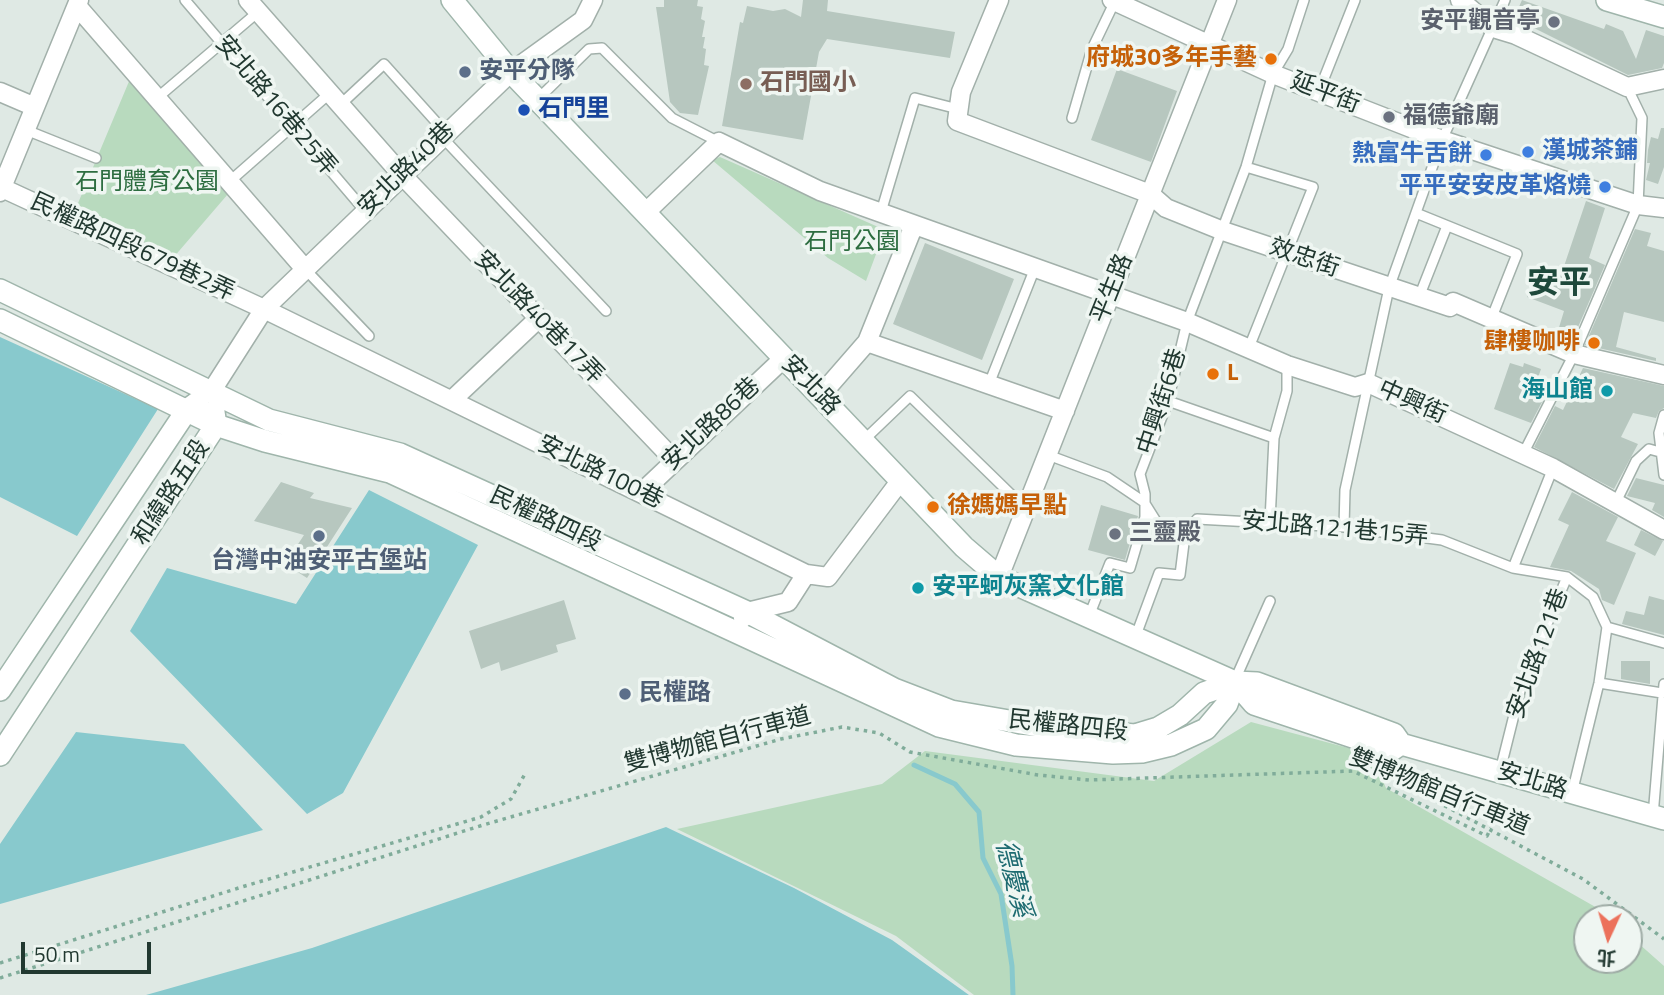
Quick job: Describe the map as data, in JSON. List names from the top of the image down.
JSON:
{
  "streets": {
    "street": [
      "延平街",
      "安北路40巷",
      "民權路四段679巷2弄",
      "效忠街",
      "平生路",
      "安北路40巷17弄",
      "安北路",
      "中興街",
      "安北路86巷",
      "安北路100巷",
      "和緯路五段",
      "民權路四段"
    ],
    "lane": [
      "安北路16巷25弄",
      "中興街6巷",
      "安北路121巷15弄",
      "安北路121巷"
    ],
    "path": ["雙博物館自行車道"]
  },
  "crossings": [
    ["延平街", "平生路"],
    ["延平街", "中興街6巷"],
    ["安北路16巷25弄", "安北路40巷"],
    ["安北路40巷", "民權路四段679巷2弄"],
    ["安北路40巷", "安北路40巷17弄"],
    ["安北路40巷", "安北路"],
    ["安北路40巷", "安北路100巷"],
    ["安北路40巷", "和緯路五段"],
    ["安北路40巷", "民權路四段"],
    ["民權路四段679巷2弄", "安北路100巷"],
    ["效忠街", "平生路"],
    ["效忠街", "中興街6巷"],
    ["平生路", "安北路"],
    ["平生路", "中興街"],
    ["安北路40巷17弄", "安北路86巷"],
    ["安北路", "中興街6巷"],
    ["安北路", "安北路86巷"],
    ["安北路", "民權路四段"],
    ["安北路", "安北路121巷"],
    ["中興街6巷", "中興街"],
    ["安北路86巷", "安北路100巷"],
    ["和緯路五段", "民權路四段"],
    ["安北路121巷15弄", "安北路121巷"]
  ],
  "districts": ["安平"],
  "water": ["德慶溪"],
  "parks": ["石門體育公園", "石門公園"],
  "places": [
    "安平觀音亭",
    "府城30多年手藝",
    "安平分隊",
    "石門國小",
    "石門里",
    "福德爺廟",
    "漢城茶鋪",
    "熱富牛舌餅",
    "平平安安皮革烙燒",
    "肆樓咖啡",
    "L",
    "海山館",
    "徐媽媽早點",
    "三靈殿",
    "台灣中油安平古堡站",
    "安平蚵灰窯文化館",
    "民權路"
  ],
  "scale_bar": "50 m",
  "north": "bottom"
}
